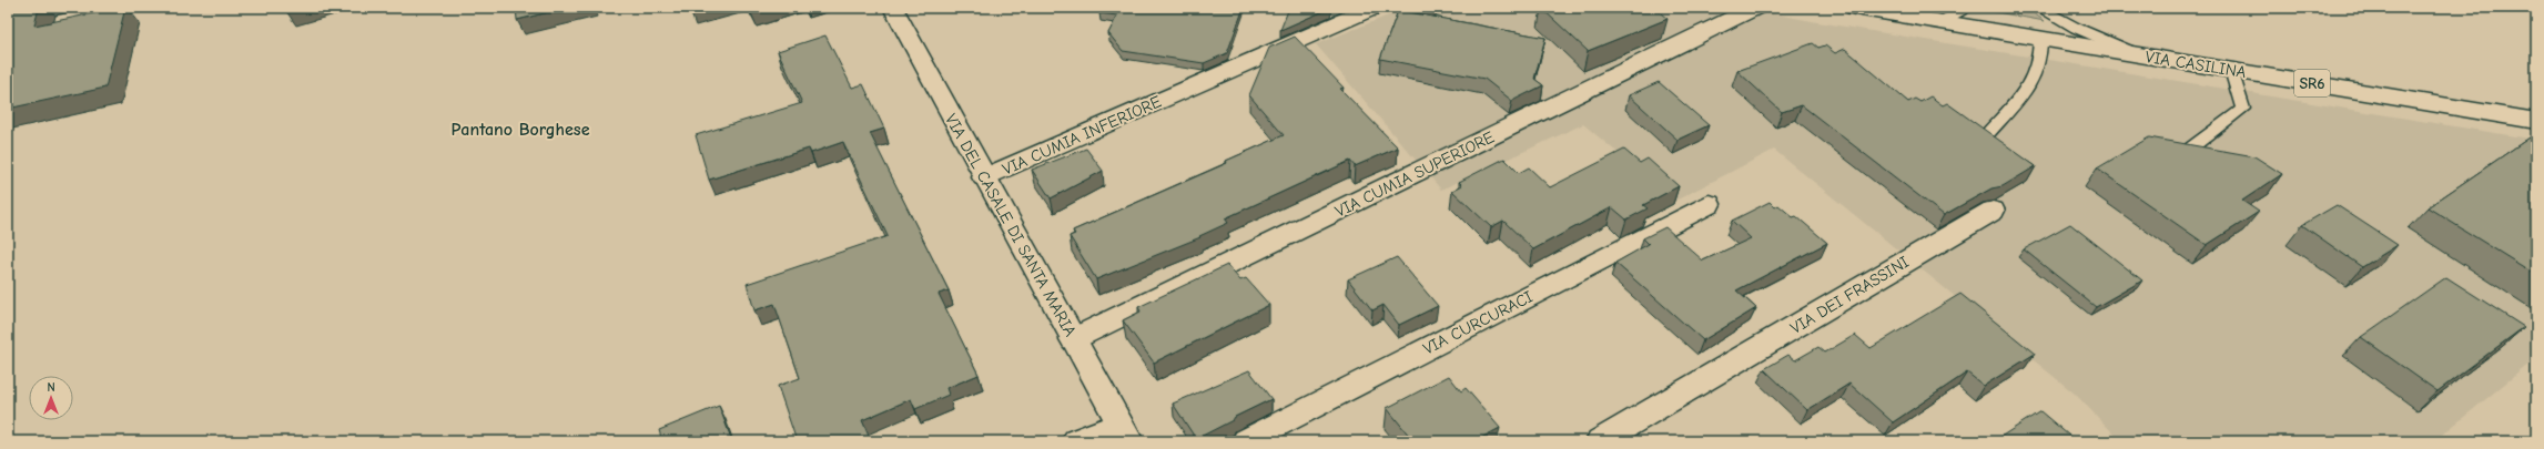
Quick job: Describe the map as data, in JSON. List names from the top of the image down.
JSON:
{
  "streets": {
    "street": [
      "VIA CASILINA",
      "SR6",
      "VIA CUMIA INFERIORE",
      "VIA CUMIA SUPERIORE",
      "VIA DEL CASALE DI SANTA MARIA",
      "VIA DEI FRASSINI",
      "VIA CURCURACI"
    ]
  },
  "crossings": [
    ["VIA CUMIA INFERIORE", "VIA DEL CASALE DI SANTA MARIA"],
    ["VIA CUMIA SUPERIORE", "VIA DEL CASALE DI SANTA MARIA"]
  ],
  "districts": ["Pantano Borghese"],
  "north": "top"
}
